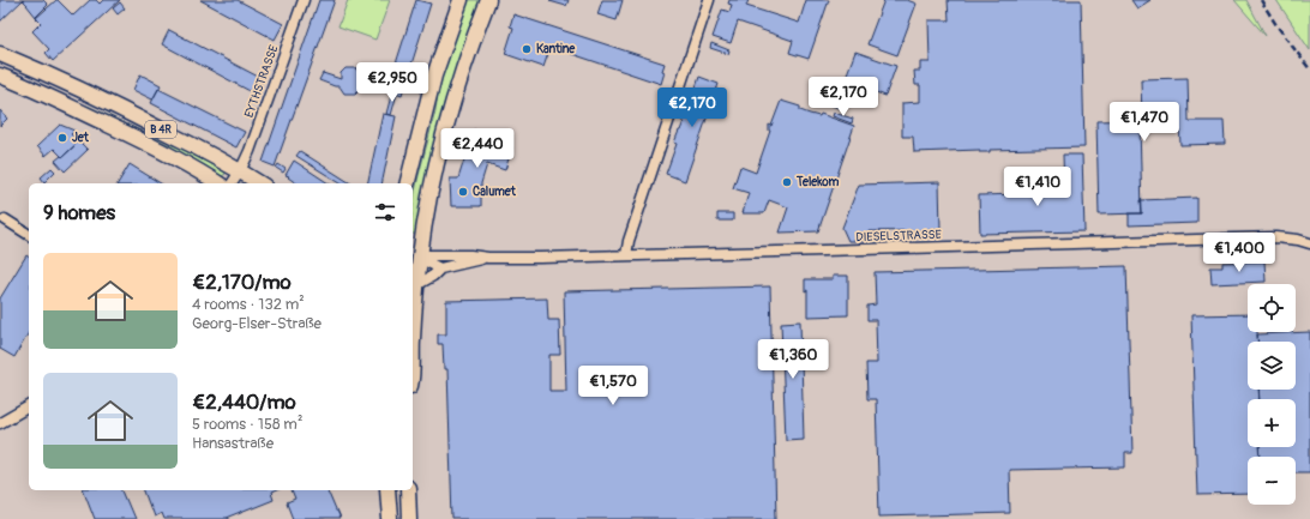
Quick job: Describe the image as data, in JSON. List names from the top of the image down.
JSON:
{
  "streets": {
    "main road": ["B 4R"],
    "street": ["EYTHSTRASSE", "DIESELSTRASSE"]
  },
  "crossings": [
    ["EYTHSTRASSE", "B 4R"]
  ],
  "places": [
    "Kantine",
    "Jet",
    "Telekom",
    "Calumet"
  ],
  "page": {
    "price": [
      "€2,950",
      "€2,170",
      "€2,170",
      "€1,470",
      "€2,440",
      "€1,410",
      "€1,400",
      "€1,360",
      "€1,570"
    ],
    "heading": "9 homes",
    "list": [
      {
        "name": "€2,170/mo",
        "note": "4 rooms · 132 m² · Georg-Elser-Straße"
      },
      {
        "name": "€2,440/mo",
        "note": "5 rooms · 158 m² · Hansastraße"
      }
    ],
    "map_buttons": ["+", "−"]
  }
}
